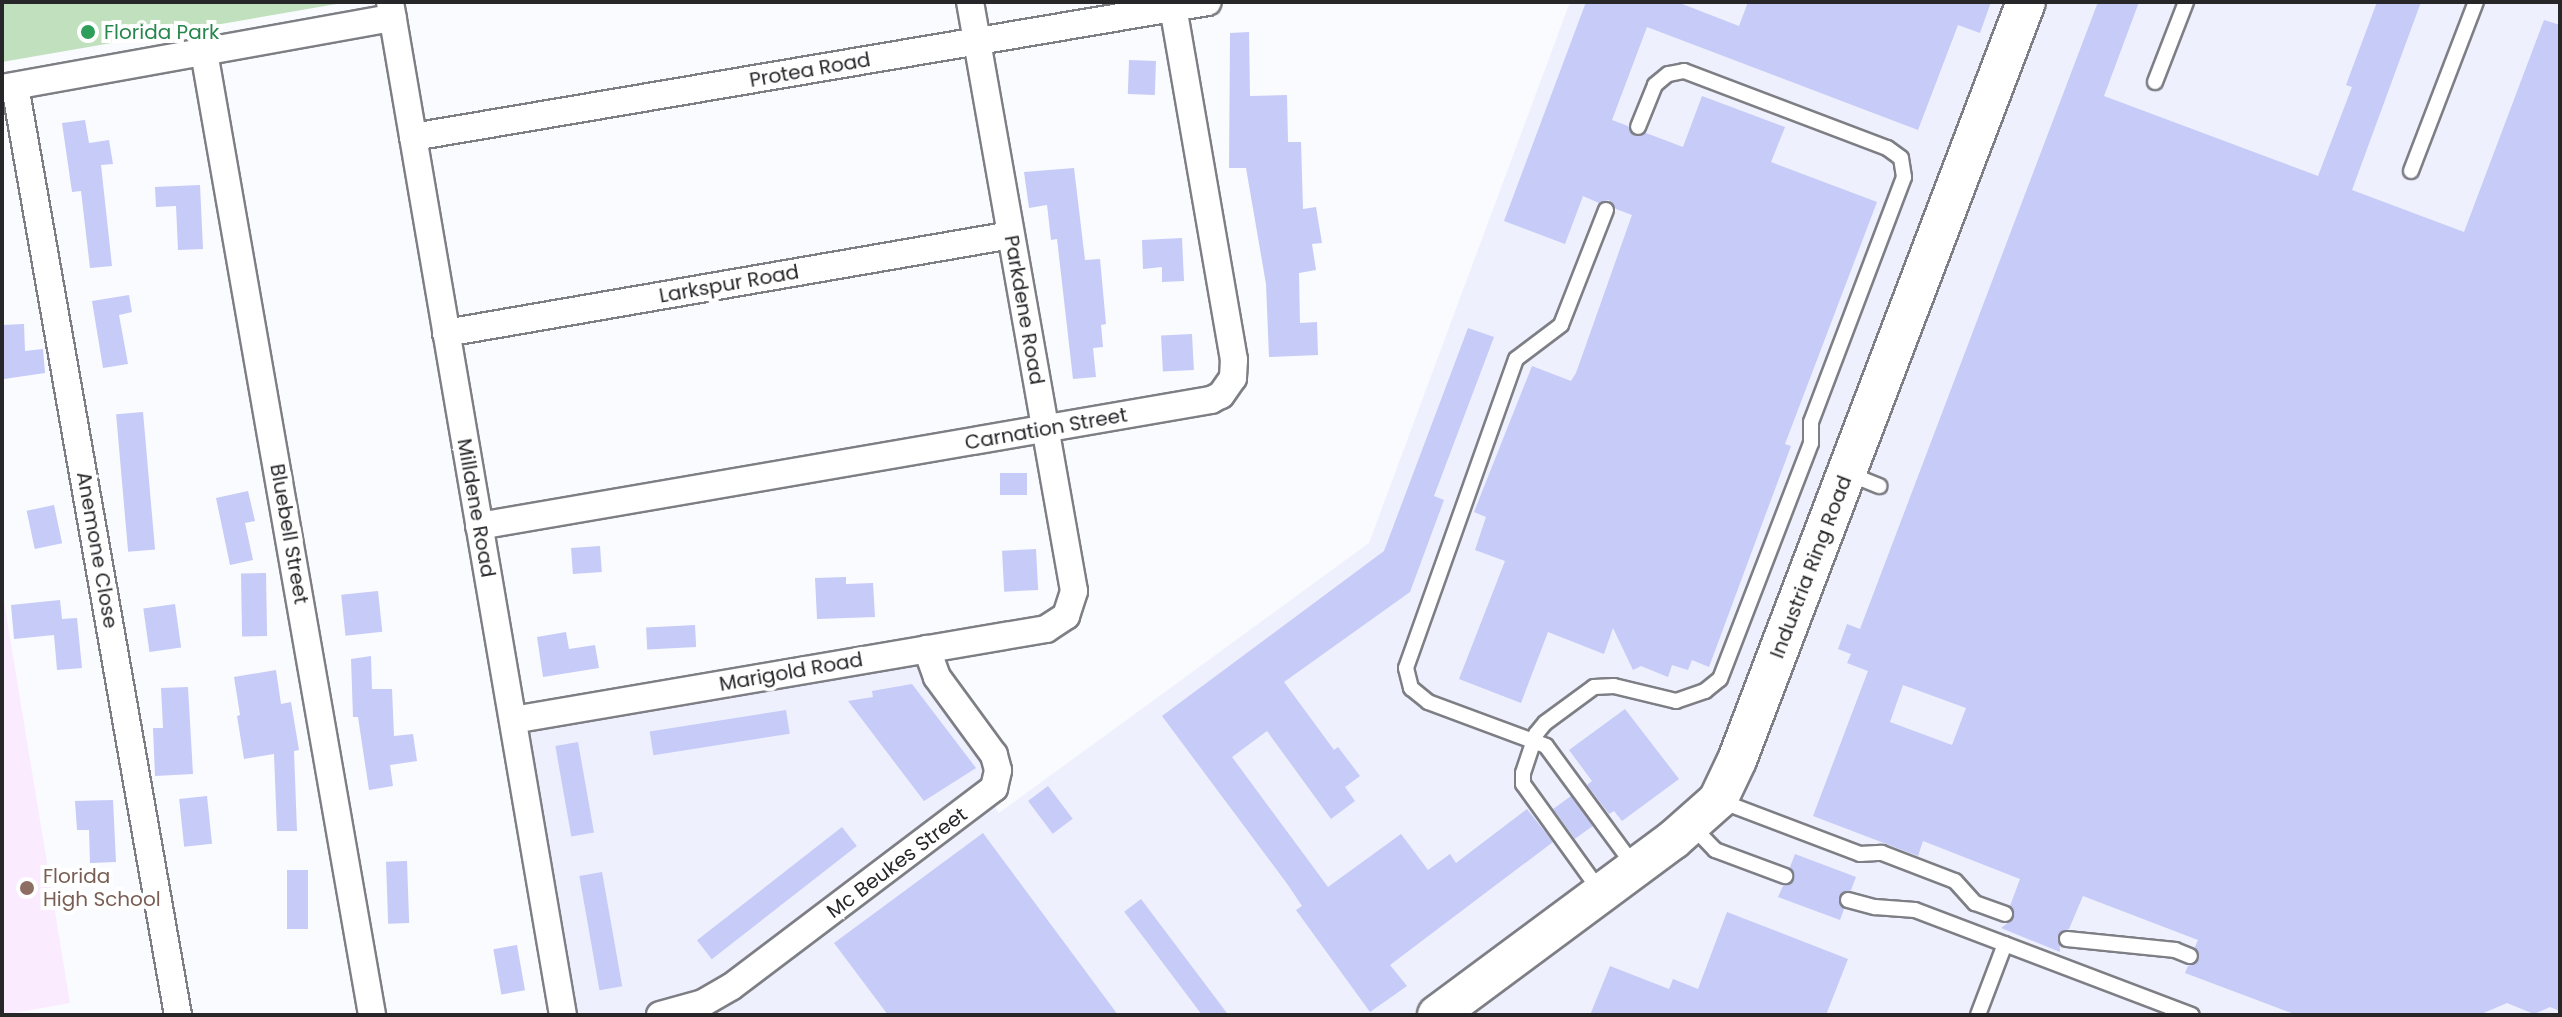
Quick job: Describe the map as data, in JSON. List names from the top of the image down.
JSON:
{
  "streets": {
    "street": [
      "Protea Road",
      "Larkspur Road",
      "Parkdene Road",
      "Carnation Street",
      "Milldene Road",
      "Bluebell Street",
      "Anemone Close",
      "Industria Ring Road",
      "Marigold Road",
      "Mc Beukes Street"
    ]
  },
  "crossings": [
    ["Protea Road", "Parkdene Road"],
    ["Protea Road", "Carnation Street"],
    ["Protea Road", "Milldene Road"],
    ["Larkspur Road", "Parkdene Road"],
    ["Larkspur Road", "Milldene Road"],
    ["Parkdene Road", "Carnation Street"],
    ["Parkdene Road", "Marigold Road"],
    ["Carnation Street", "Milldene Road"],
    ["Milldene Road", "Marigold Road"],
    ["Marigold Road", "Mc Beukes Street"]
  ],
  "places": ["Florida Park", "Florida High School"]
}
